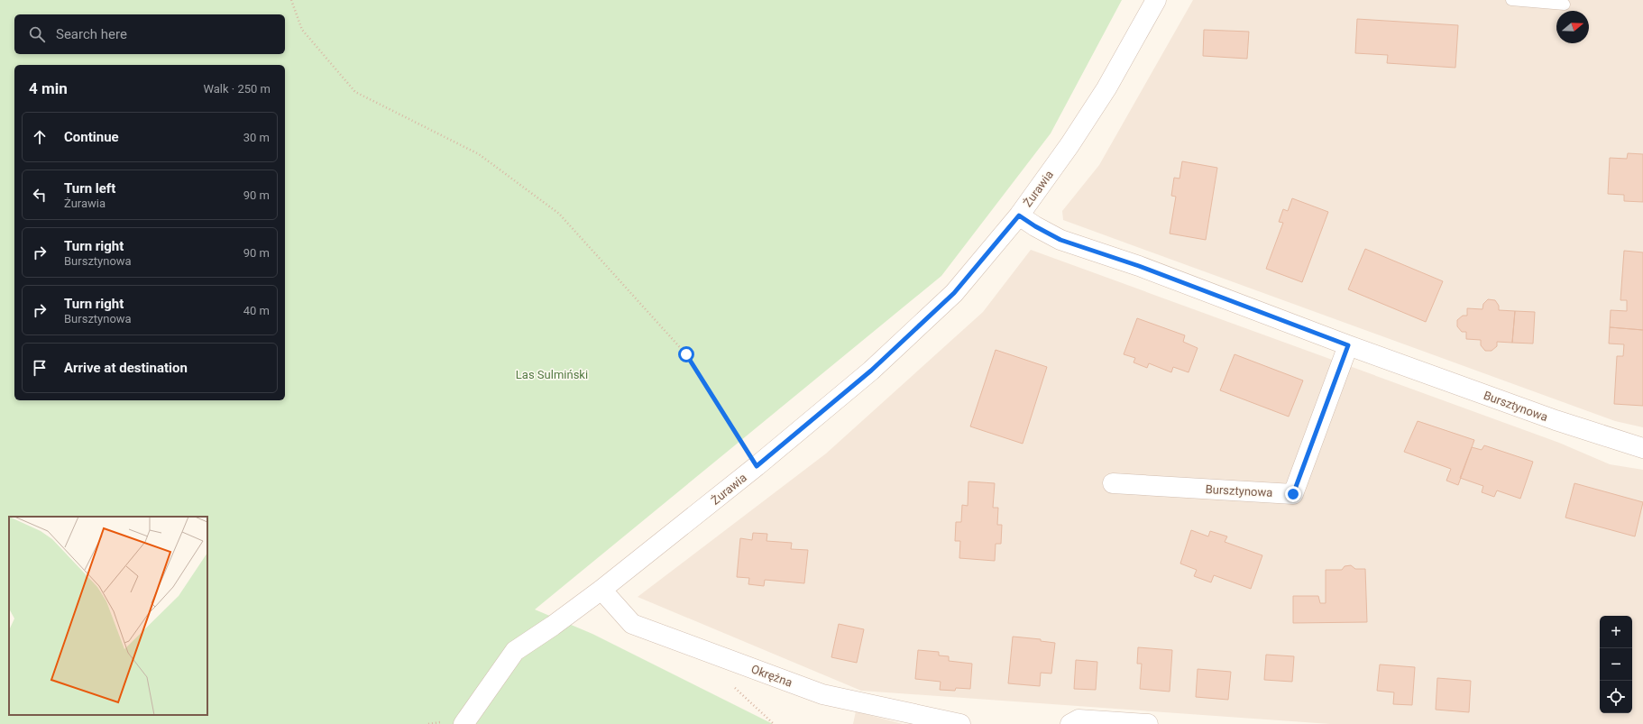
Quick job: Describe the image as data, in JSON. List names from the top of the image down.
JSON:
{
  "streets": {
    "street": ["Żurawia", "Bursztynowa", "Okrężna"]
  },
  "crossings": [
    ["Żurawia", "Bursztynowa"],
    ["Żurawia", "Okrężna"]
  ],
  "parks": ["Las Sulmiński"],
  "north": "right",
  "page": {
    "search": "Search here",
    "heading": ["4 min", "Walk · 250 m"],
    "list": [
      ["Continue", "30 m"],
      ["Turn left", "Żurawia", "90 m"],
      ["Turn right", "Bursztynowa", "90 m"],
      ["Turn right", "Bursztynowa", "40 m"],
      "Arrive at destination"
    ],
    "map_buttons": ["+", "−"]
  }
}
